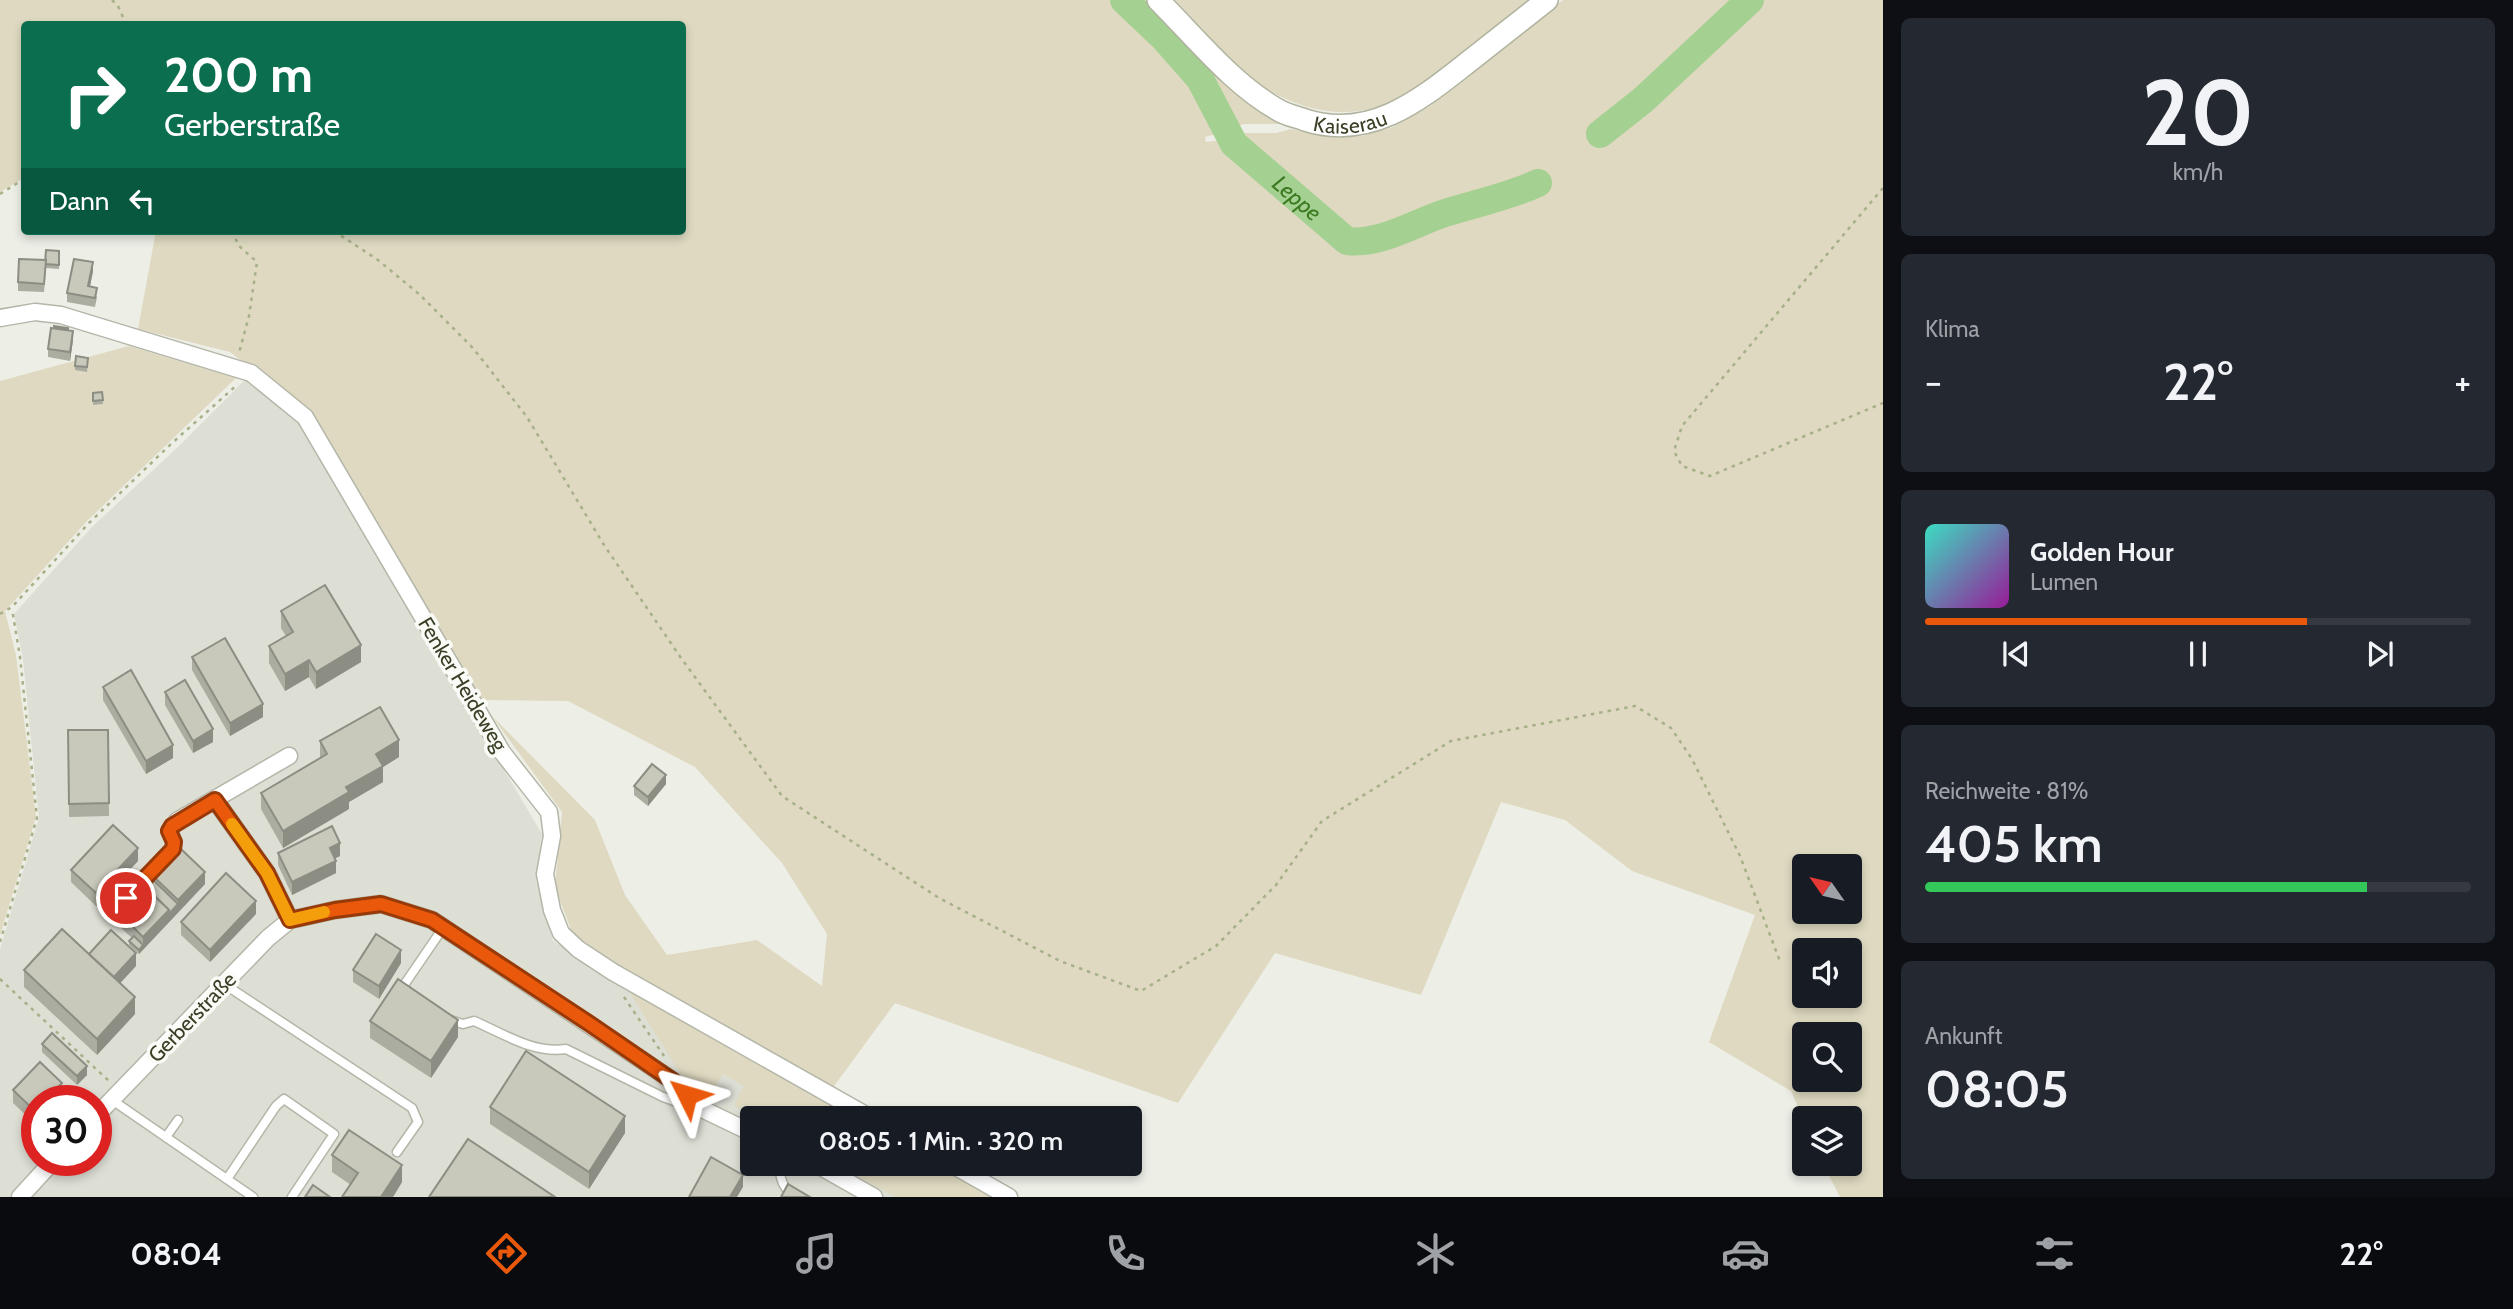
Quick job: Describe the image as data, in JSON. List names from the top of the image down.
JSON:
{
  "streets": {
    "main road": ["Kaiserau"],
    "street": ["Fenker Heideweg", "Gerberstraße"]
  },
  "water": ["Leppe"],
  "north": "top left",
  "page": {
    "tile": [
      ["20", "km/h"],
      "Klima",
      ["Reichweite · 81%", "405 km"],
      ["Ankunft", "08:05"]
    ],
    "turn": ["200 m", "Gerberstraße"],
    "then": "Dann",
    "heat": ["−", "22°", "+"],
    "song": ["Golden Hour", "Lumen"],
    "limit": "30",
    "trip": "08:05 · 1 Min. · 320 m",
    "tabs": ["08:04", "22°"]
  }
}
